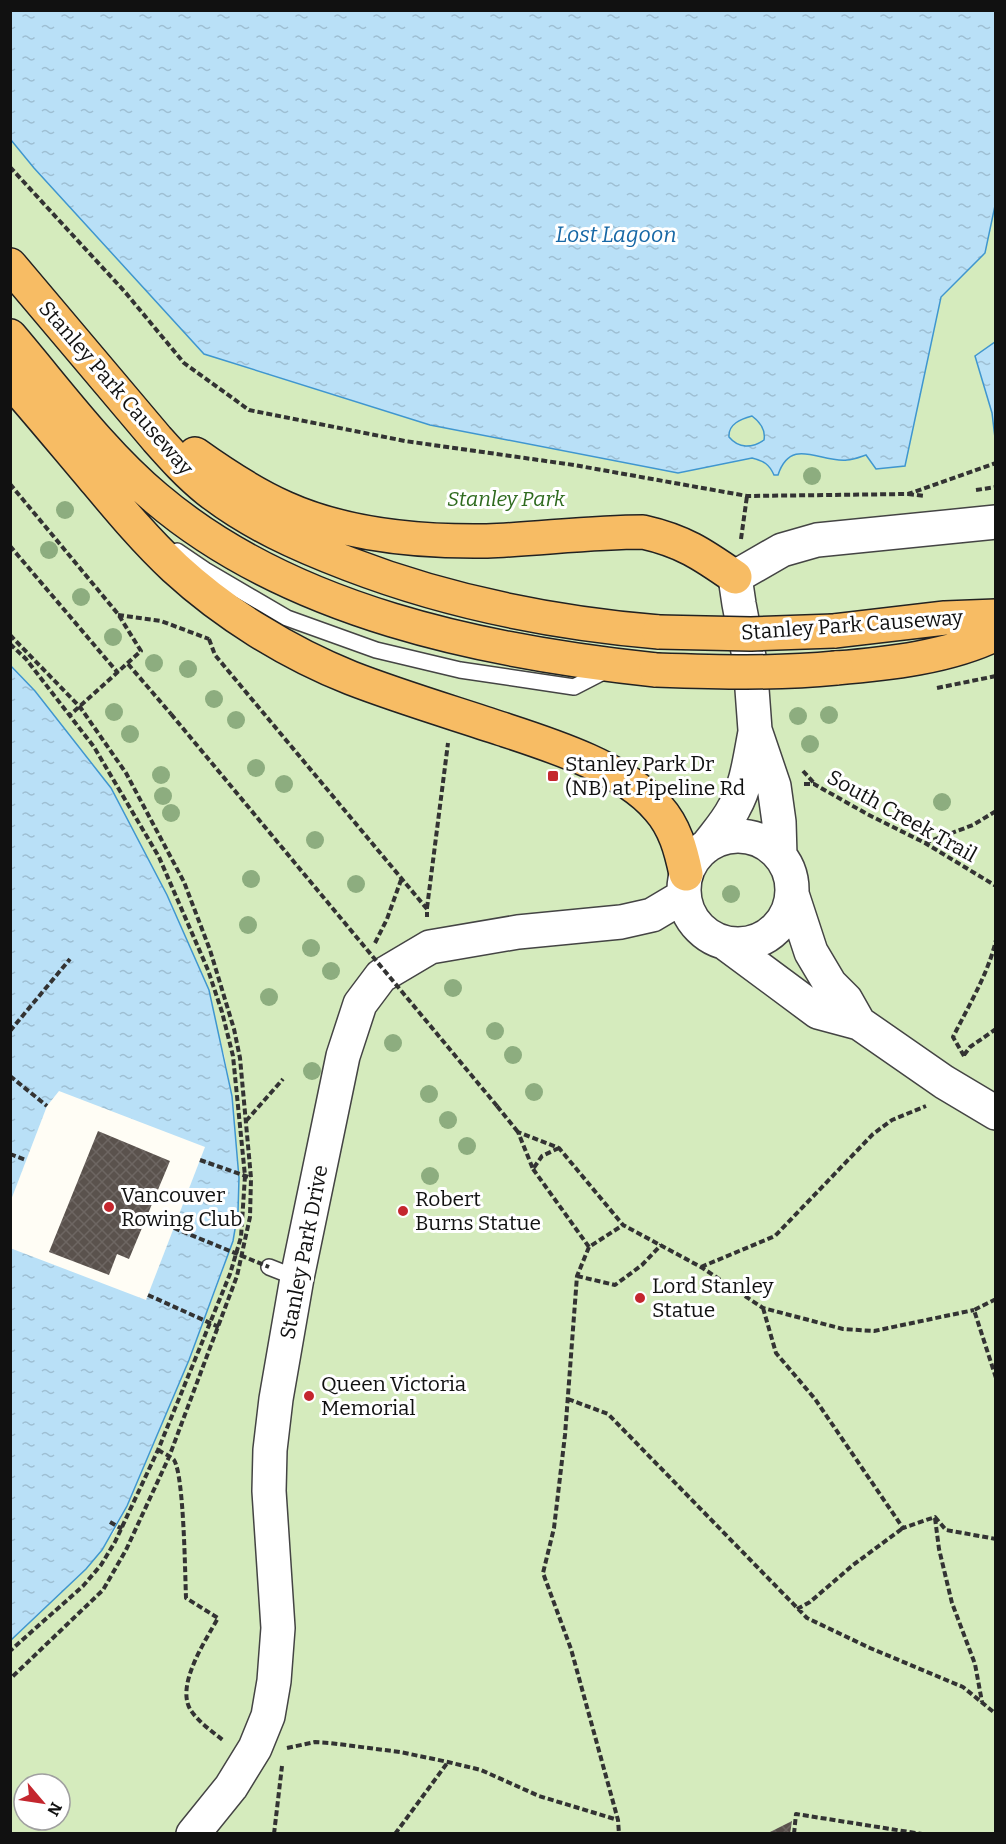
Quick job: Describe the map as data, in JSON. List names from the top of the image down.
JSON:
{
  "streets": {
    "highway": ["Stanley Park Causeway"],
    "street": ["Stanley Park Drive"],
    "path": ["South Creek Trail"]
  },
  "water": ["Lost Lagoon"],
  "parks": ["Stanley Park"],
  "places": {
    "transit": ["Stanley Park Dr (NB) at Pipeline Rd"],
    "other": [
      "Vancouver Rowing Club",
      "Robert Burns Statue",
      "Lord Stanley Statue",
      "Queen Victoria Memorial"
    ]
  },
  "north": "bottom right"
}
